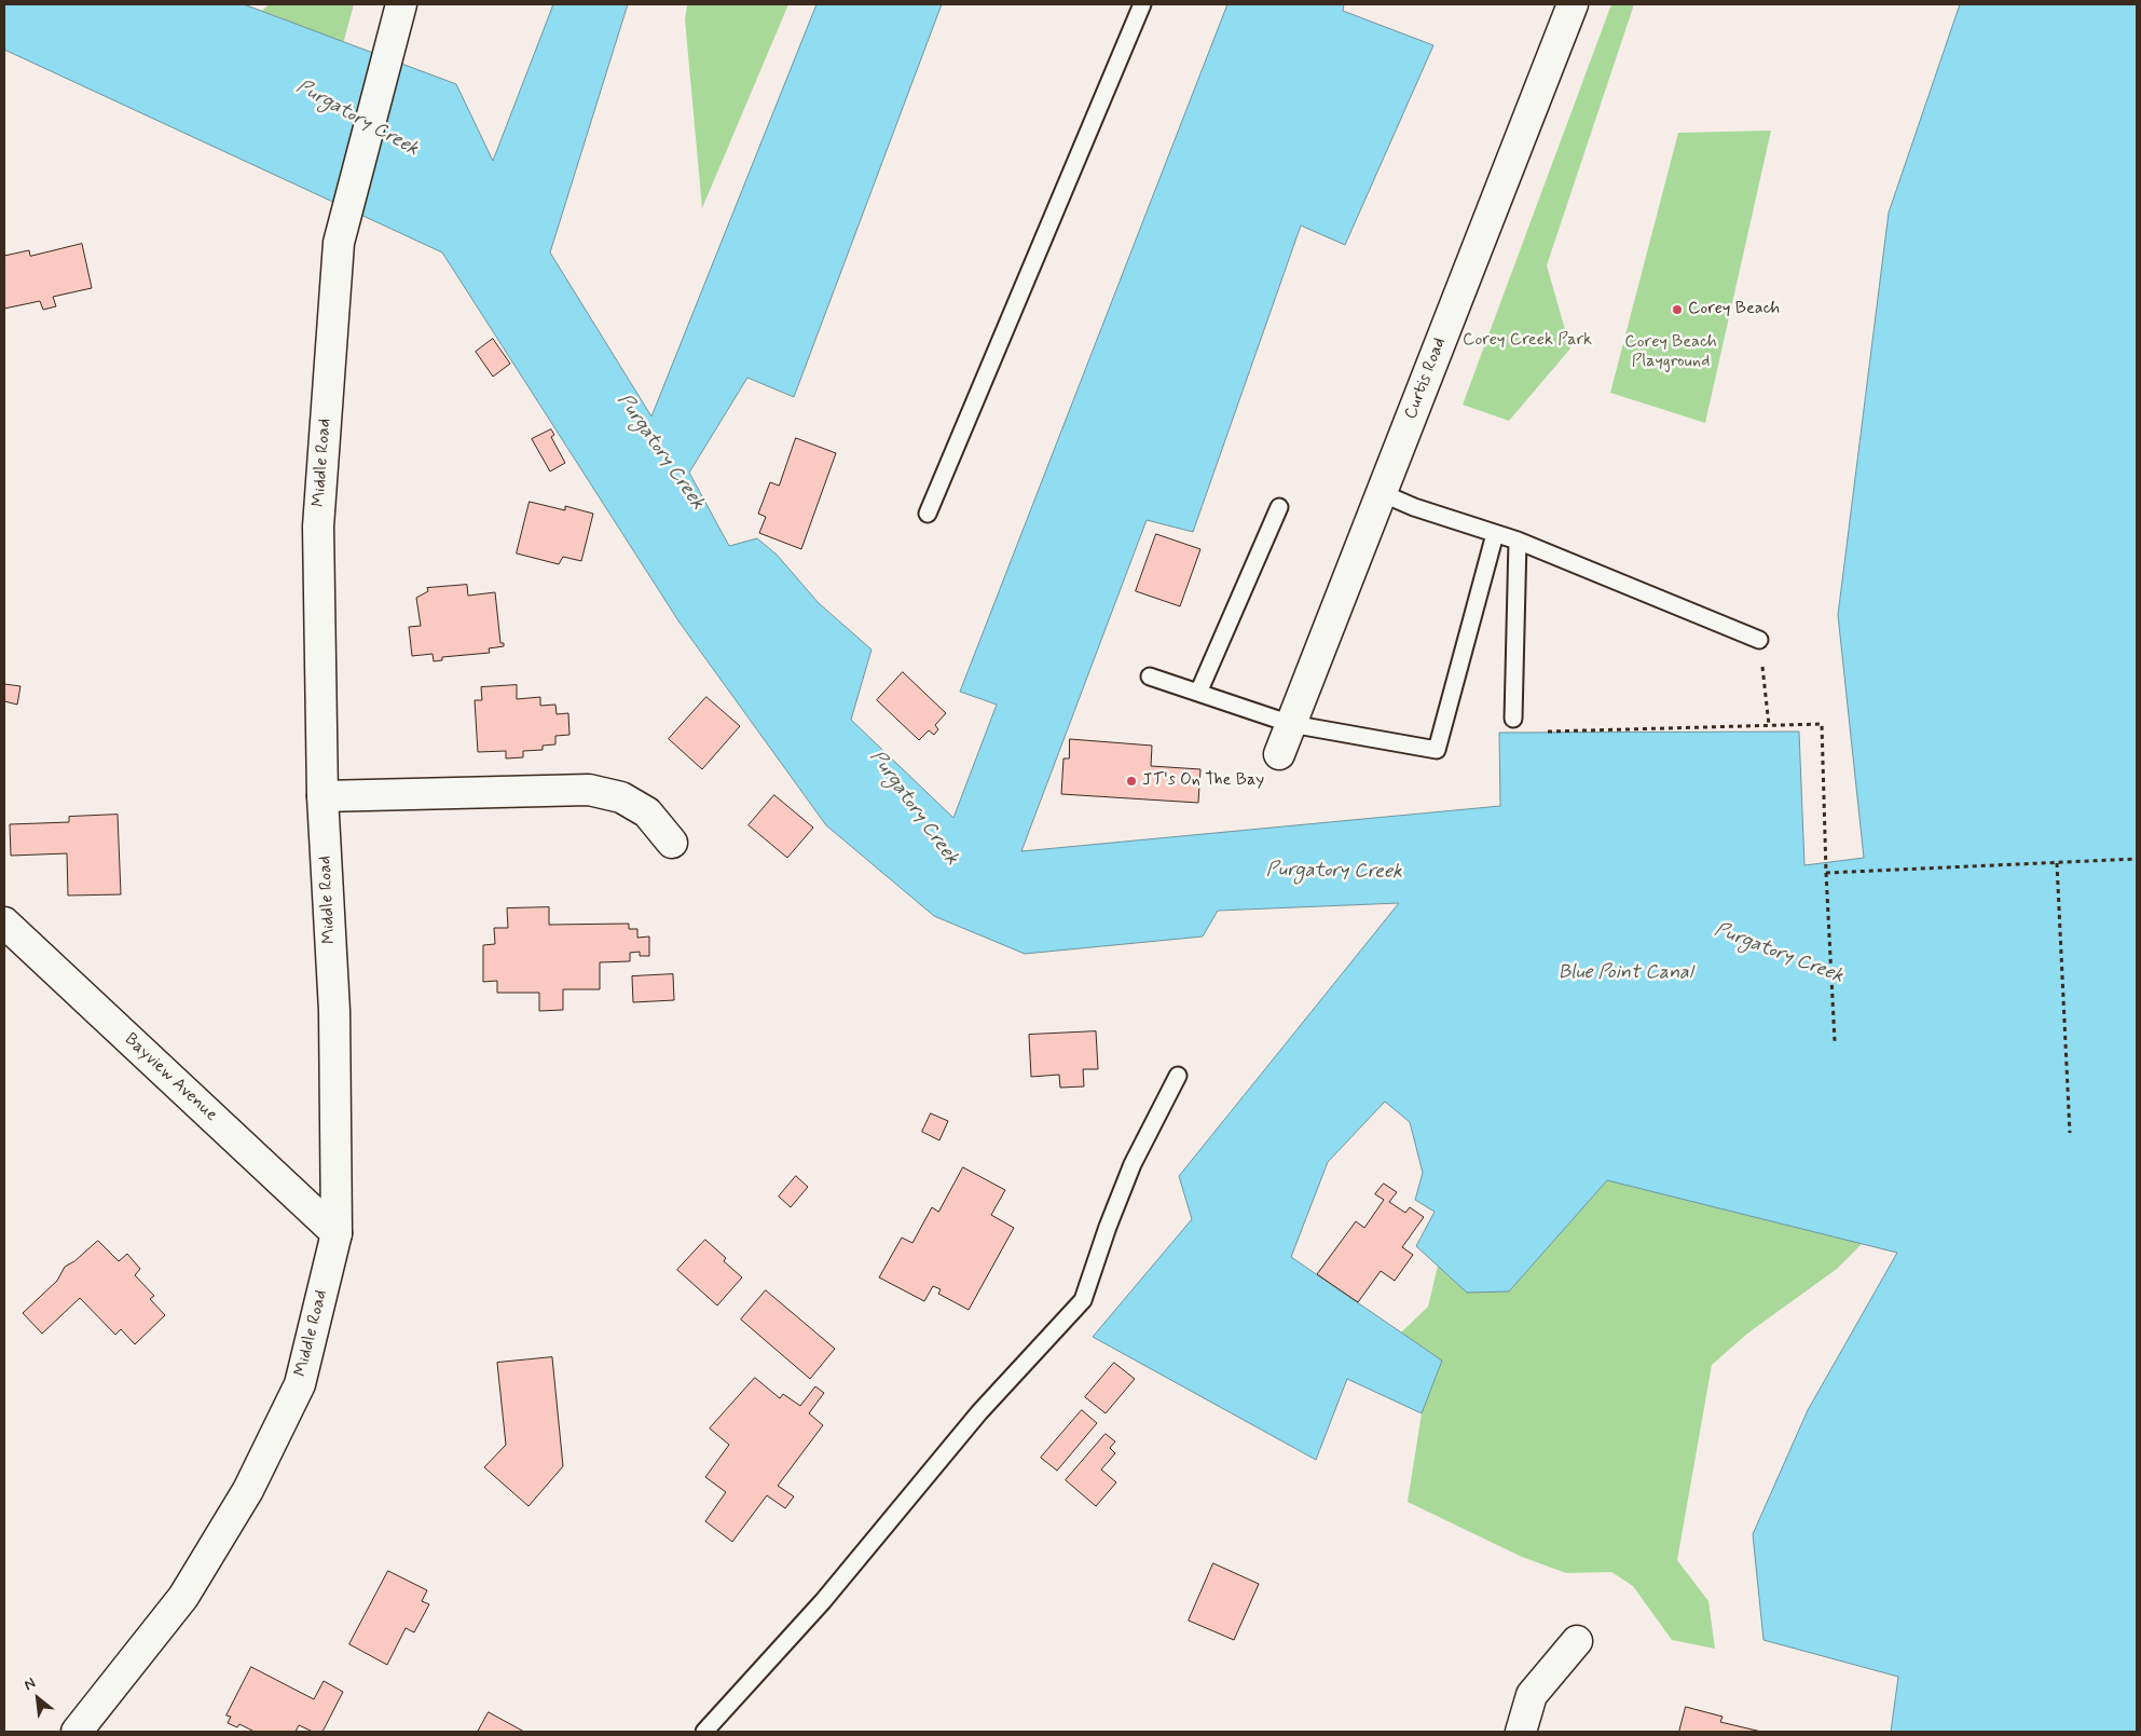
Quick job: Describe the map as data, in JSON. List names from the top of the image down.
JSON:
{
  "streets": {
    "main road": ["Curtis Road", "Middle Road", "Bayview Avenue"]
  },
  "crossings": [
    ["Middle Road", "Bayview Avenue"]
  ],
  "water": ["Purgatory Creek", "Blue Point Canal"],
  "parks": ["Corey Creek Park", "Corey Beach Playground"],
  "places": ["Corey Beach", "JT's On The Bay"],
  "north": "top left"
}
